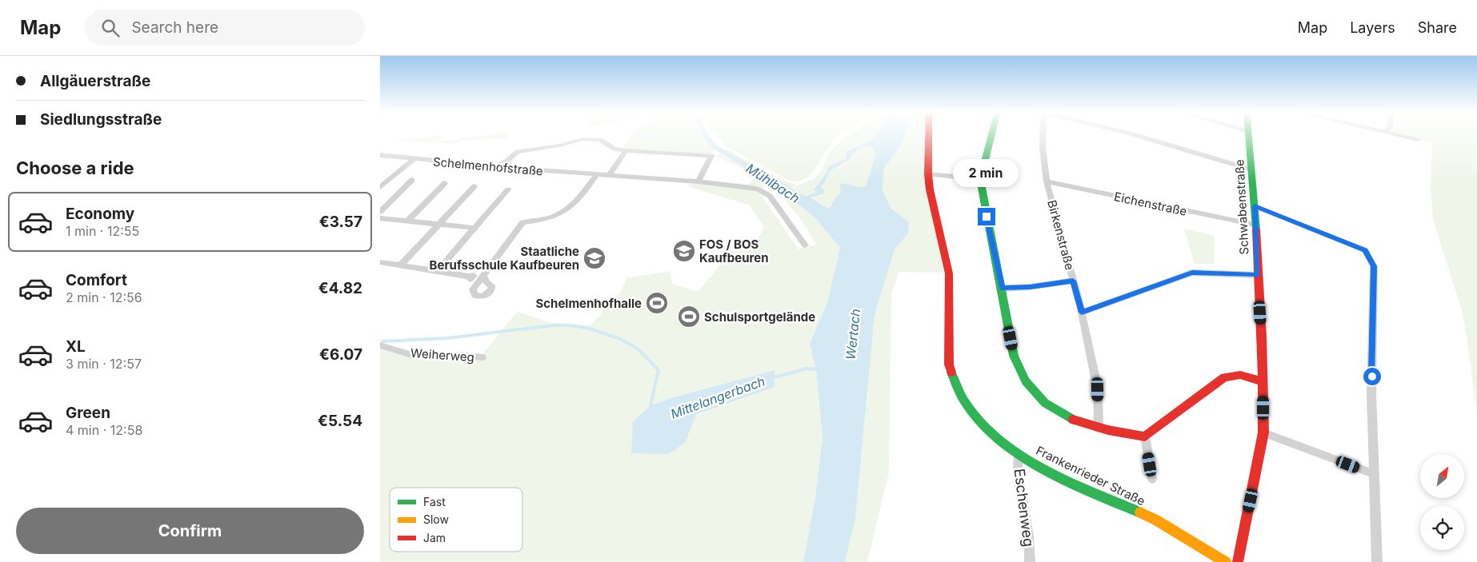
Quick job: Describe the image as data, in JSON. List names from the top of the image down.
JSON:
{
  "streets": {
    "street": [
      "Schelmenhofstraße",
      "Eichenstraße",
      "Schwabenstraße",
      "Birkenstraße",
      "Weiherweg",
      "Frankenrieder Straße",
      "Eschenweg"
    ]
  },
  "crossings": [
    ["Eichenstraße", "Schwabenstraße"],
    ["Eichenstraße", "Birkenstraße"],
    ["Frankenrieder Straße", "Eschenweg"]
  ],
  "water": ["Mühlbach", "Wertach", "Mittelangerbach"],
  "places": {
    "school or university": ["FOS / BOS Kaufbeuren", "Staatliche Berufsschule Kaufbeuren"],
    "sports": ["Schelmenhofhalle", "Schulsportgelände"]
  },
  "legend": ["Fast", "Slow", "Jam"],
  "north": "top right",
  "page": {
    "header": "Map",
    "search": "Search here",
    "nav": ["Map", "Layers", "Share"],
    "banner": ["Allgäuerstraße", "Siedlungsstraße"],
    "heading": "Choose a ride",
    "bubble": "2 min",
    "list": [
      {
        "name": "Economy",
        "note": "1 min · 12:55",
        "value": "€3.57"
      },
      {
        "name": "Comfort",
        "note": "2 min · 12:56",
        "value": "€4.82"
      },
      {
        "name": "XL",
        "note": "3 min · 12:57",
        "value": "€6.07"
      },
      {
        "name": "Green",
        "note": "4 min · 12:58",
        "value": "€5.54"
      }
    ],
    "buttons": "Confirm"
  }
}
